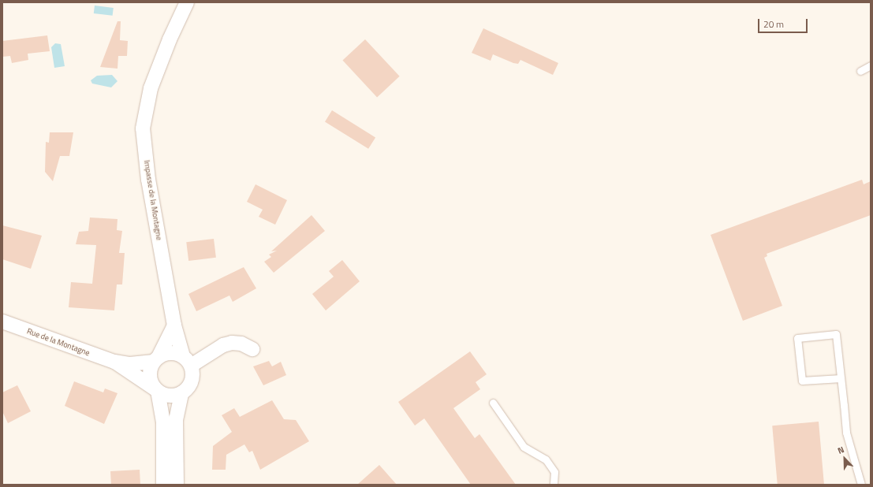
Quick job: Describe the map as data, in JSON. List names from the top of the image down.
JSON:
{
  "streets": {
    "street": ["Impasse de la Montagne", "Rue de la Montagne"]
  },
  "crossings": [
    ["Impasse de la Montagne", "Rue de la Montagne"]
  ],
  "scale_bar": "20 m",
  "north": "top left"
}
